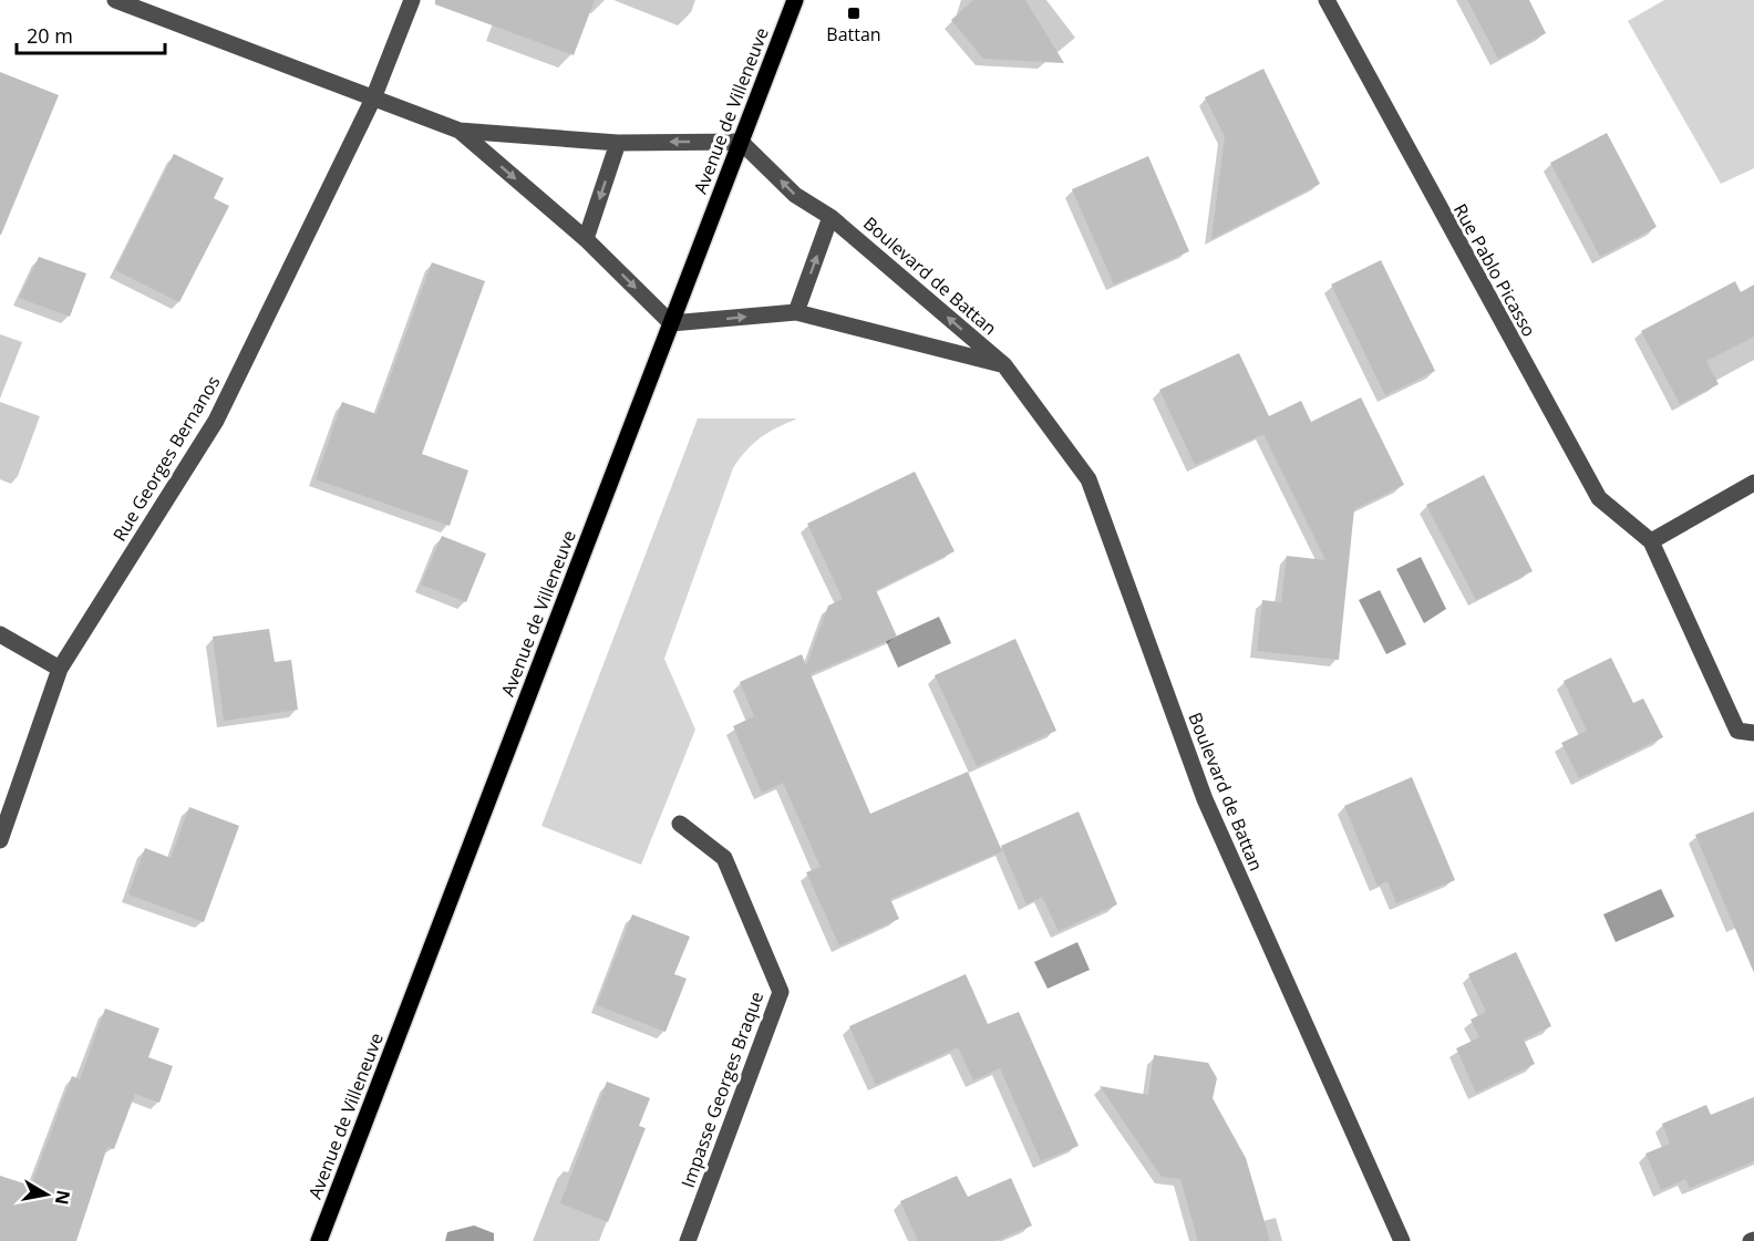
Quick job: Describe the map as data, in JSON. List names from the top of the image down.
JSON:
{
  "streets": {
    "main road": ["Avenue de Villeneuve"],
    "street": [
      "Rue Pablo Picasso",
      "Boulevard de Battan",
      "Rue Georges Bernanos",
      "Impasse Georges Braque"
    ]
  },
  "crossings": [
    ["Avenue de Villeneuve", "Boulevard de Battan"]
  ],
  "places": {
    "transit": ["Battan"]
  },
  "scale_bar": "20 m",
  "north": "right"
}
